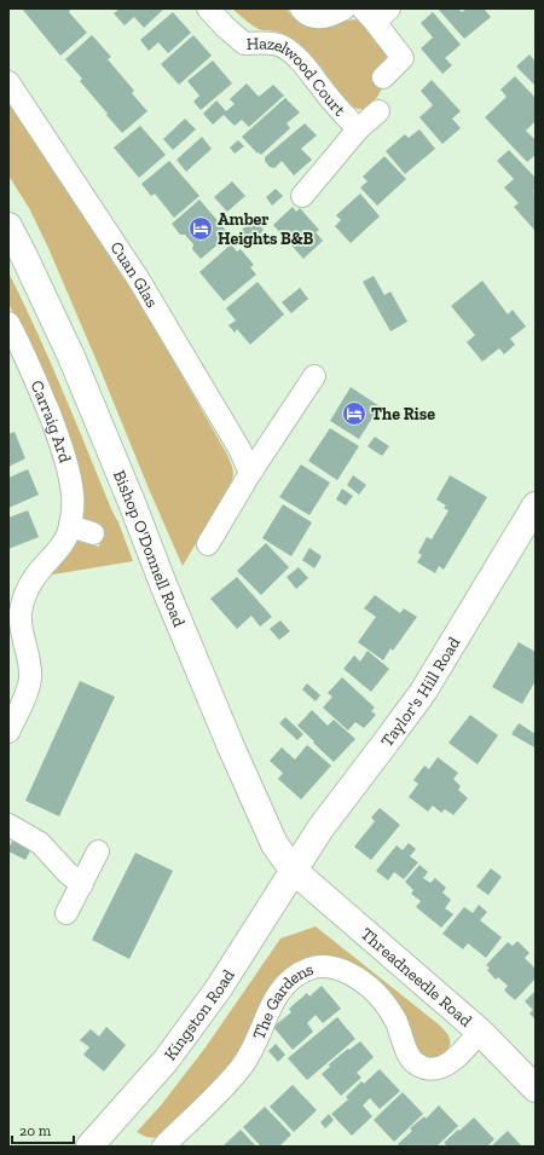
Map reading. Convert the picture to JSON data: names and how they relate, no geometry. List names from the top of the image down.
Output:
{
  "streets": {
    "main road": [
      "Bishop O'Donnell Road",
      "Taylor's Hill Road",
      "Threadneedle Road",
      "Kingston Road"
    ],
    "street": [
      "Hazelwood Court",
      "Cuan Glas",
      "Carraig Ard",
      "The Gardens"
    ]
  },
  "crossings": [
    ["Bishop O'Donnell Road", "Taylor's Hill Road"],
    ["Bishop O'Donnell Road", "Threadneedle Road"],
    ["Bishop O'Donnell Road", "Kingston Road"],
    ["Taylor's Hill Road", "Threadneedle Road"],
    ["Taylor's Hill Road", "Kingston Road"],
    ["Threadneedle Road", "The Gardens"],
    ["Threadneedle Road", "Kingston Road"]
  ],
  "places": {
    "hotel": ["Amber Heights B&B", "The Rise"]
  },
  "scale_bar": "20 m"
}
